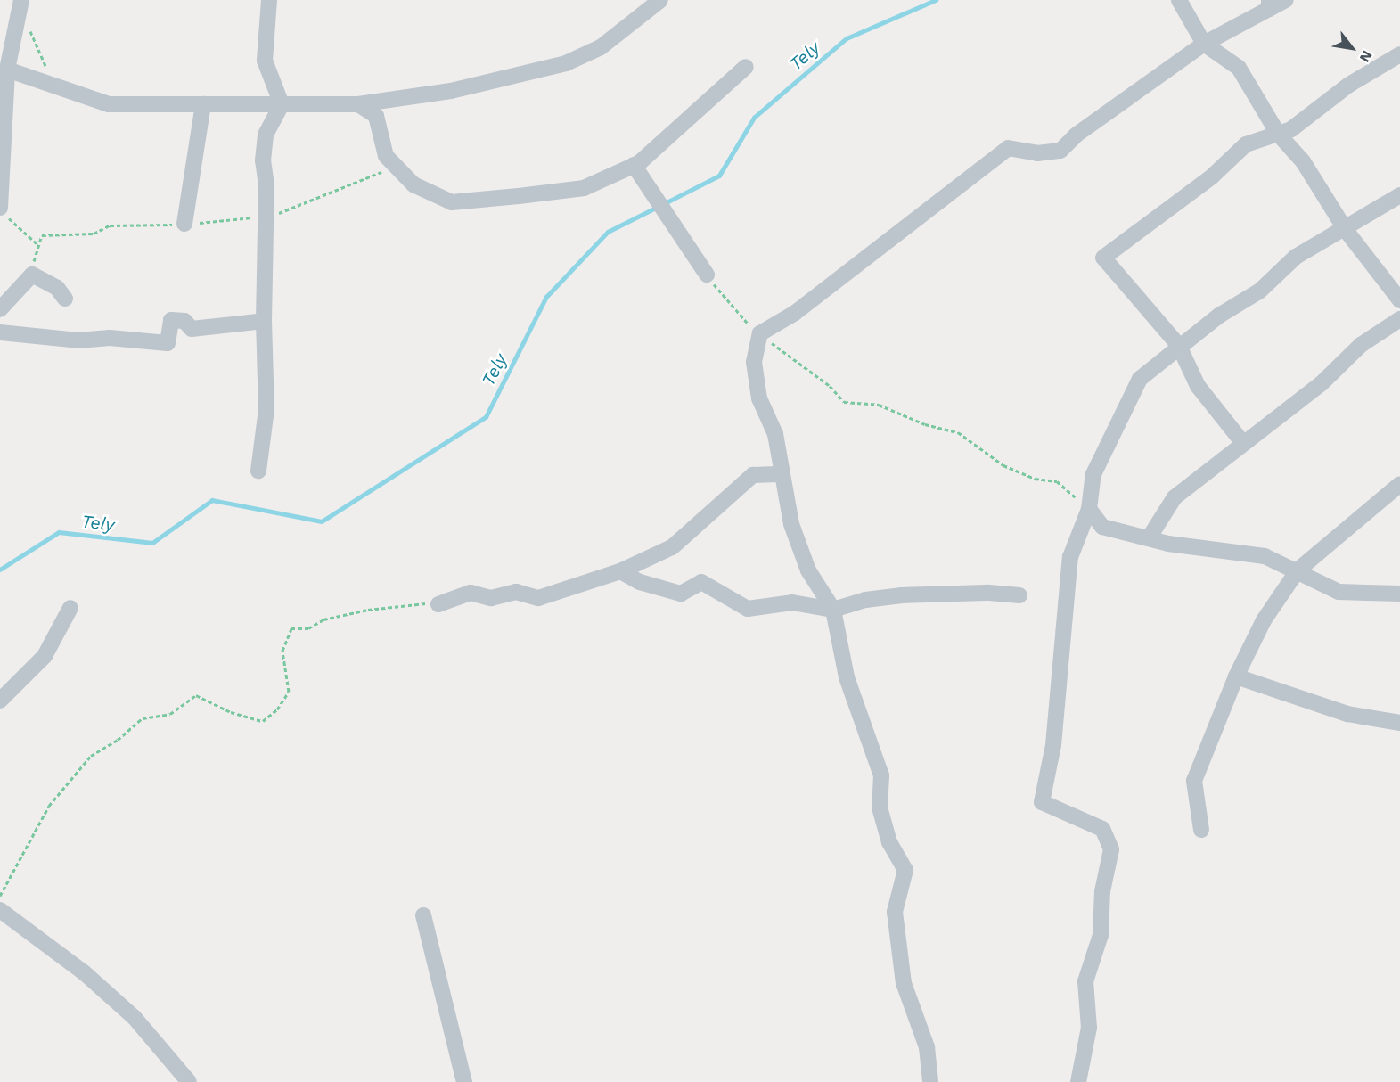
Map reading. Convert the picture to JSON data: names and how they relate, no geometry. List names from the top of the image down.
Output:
{
  "water": ["Tely"],
  "north": "bottom right"
}
